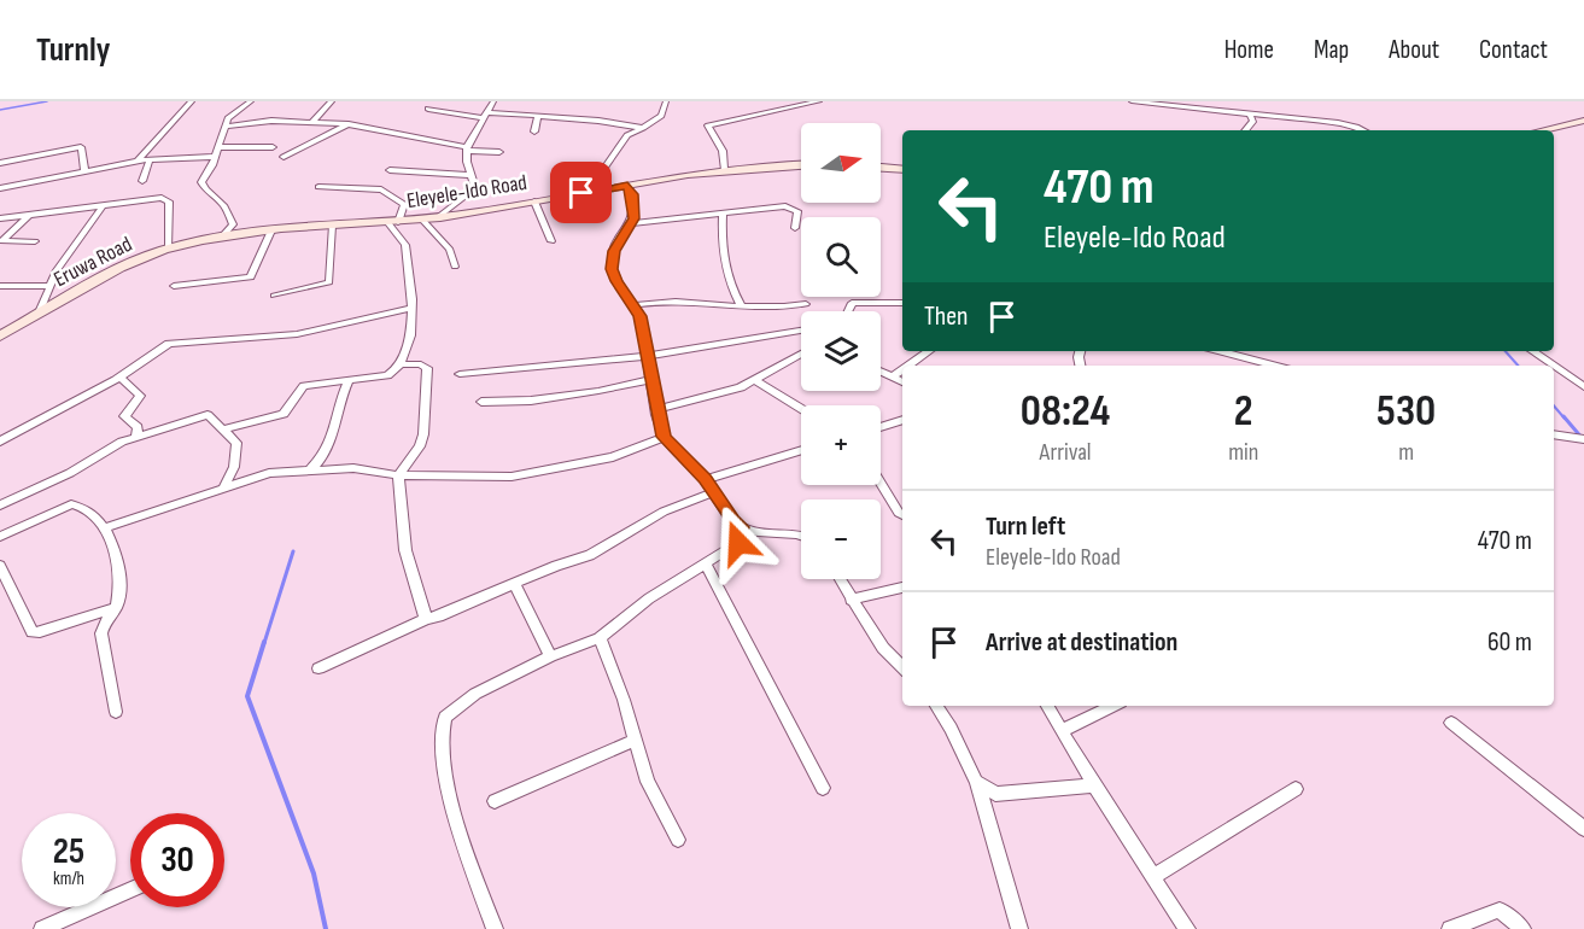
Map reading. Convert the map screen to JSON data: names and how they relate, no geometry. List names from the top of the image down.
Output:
{
  "streets": {
    "main road": ["Eleyele-Ido Road", "Eruwa Road"]
  },
  "crossings": [
    ["Eleyele-Ido Road", "Eruwa Road"]
  ],
  "north": "right",
  "page": {
    "header": "Turnly",
    "nav": [
      "Home",
      "Map",
      "About",
      "Contact"
    ],
    "map_buttons": ["+", "−"],
    "turn": ["470 m", "Eleyele-Ido Road"],
    "then": "Then",
    "eta": [
      "08:24",
      "Arrival",
      "2",
      "min",
      "530",
      "m"
    ],
    "list": [
      {
        "name": "Turn left",
        "note": "Eleyele-Ido Road",
        "value": "470 m"
      },
      {
        "name": "Arrive at destination",
        "value": "60 m"
      }
    ],
    "speed": "25 km/h",
    "limit": "30"
  }
}
